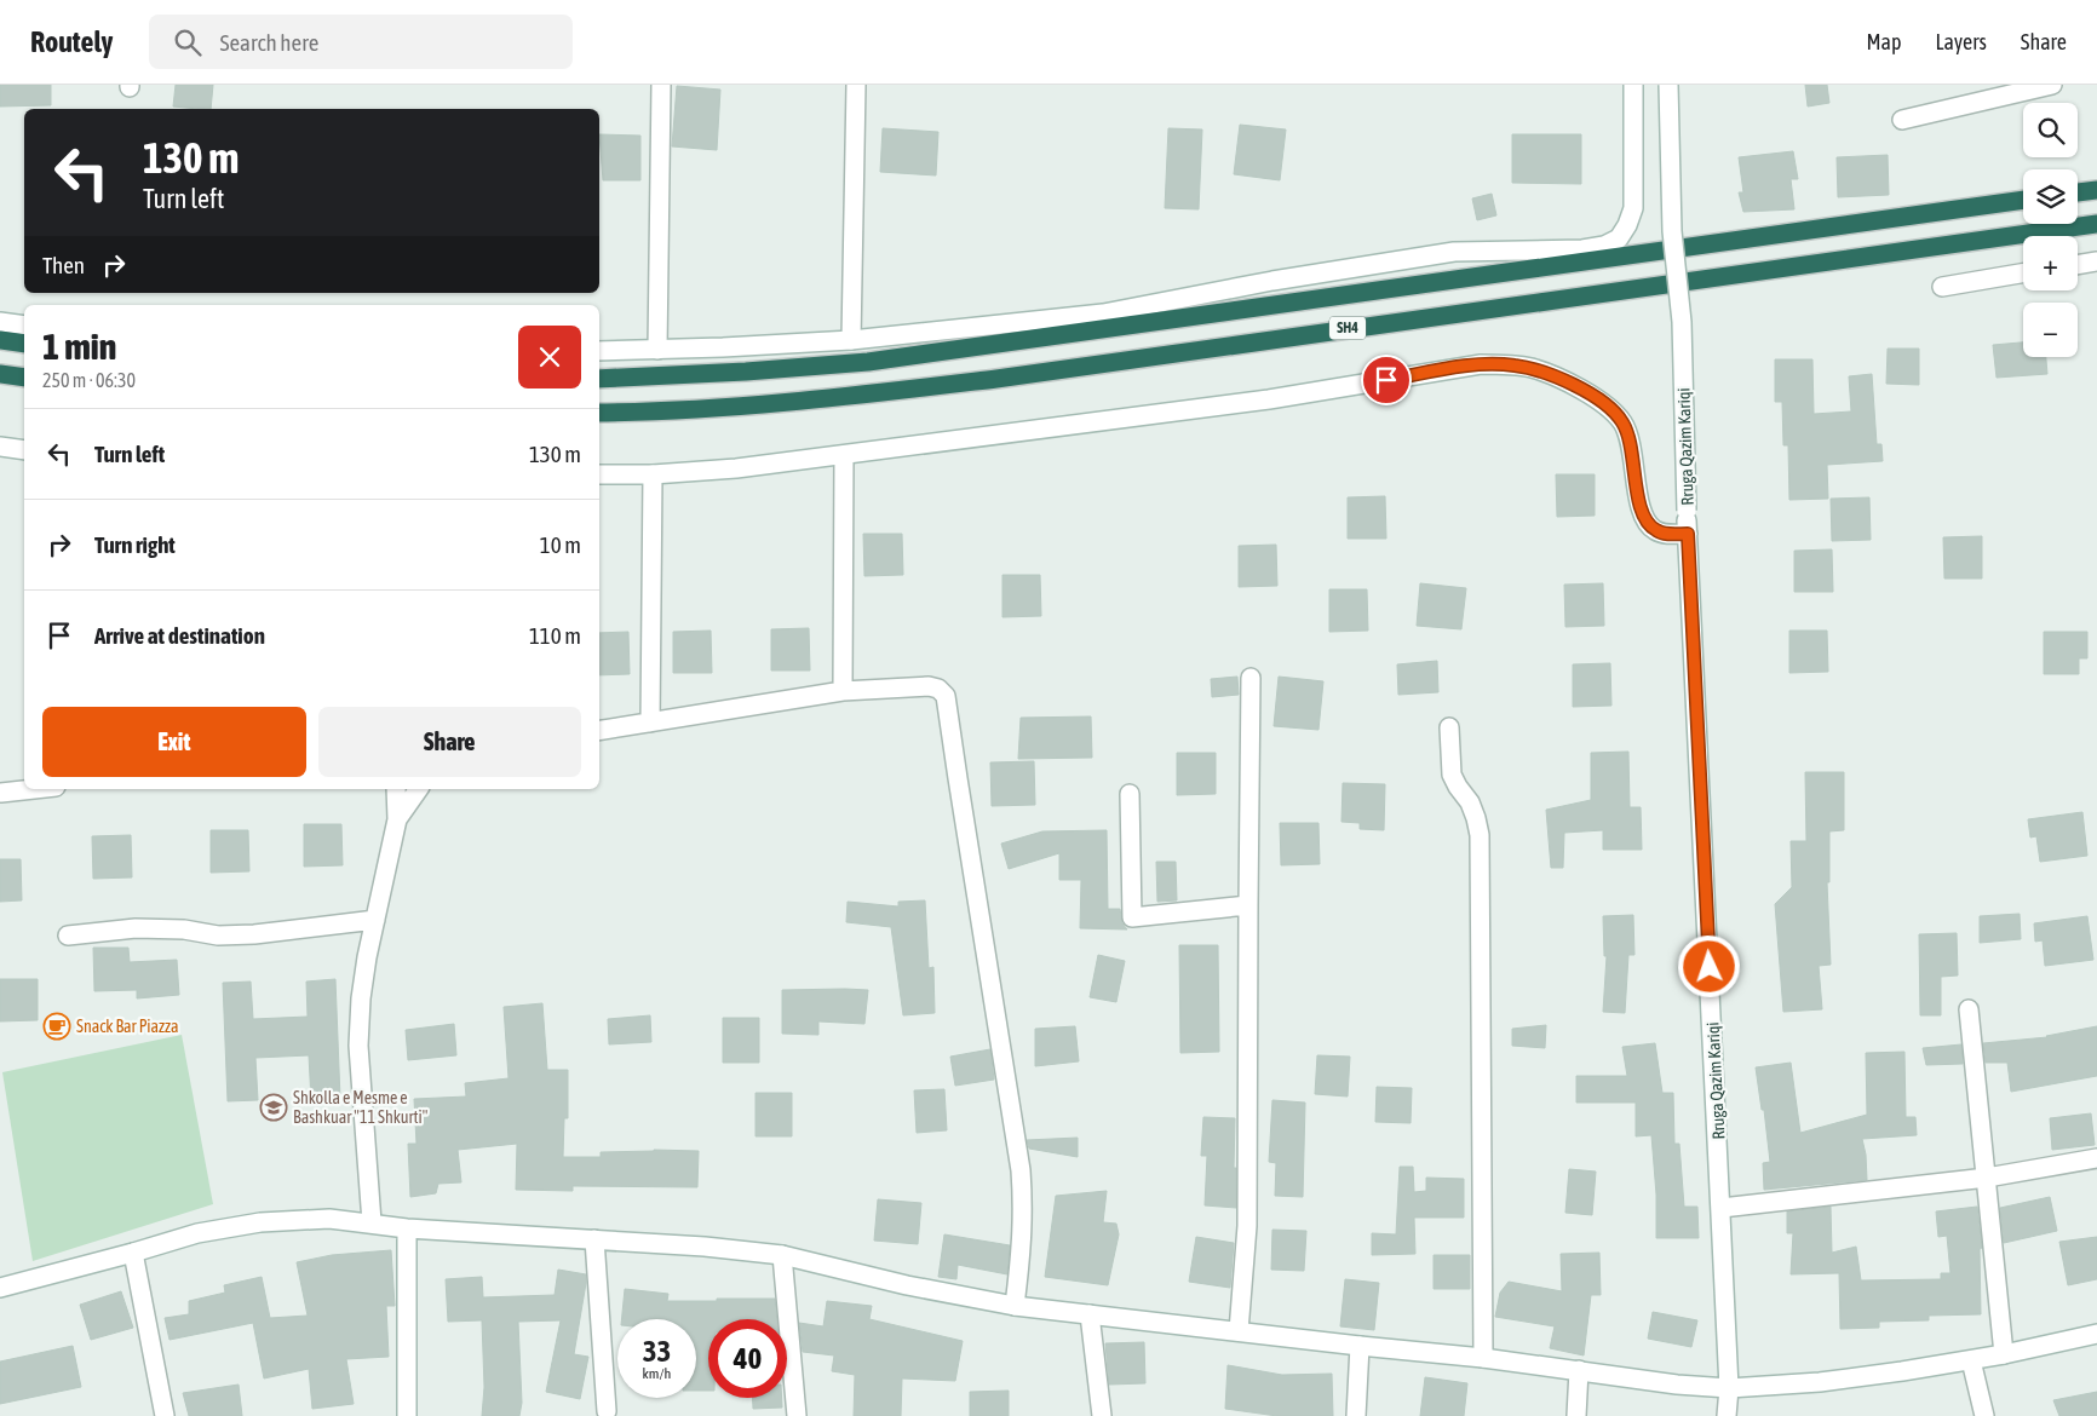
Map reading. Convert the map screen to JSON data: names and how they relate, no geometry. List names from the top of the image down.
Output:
{
  "streets": {
    "highway": ["SH4"],
    "street": ["Rruga Qazim Kariqi"]
  },
  "places": {
    "cafe": ["Snack Bar Piazza"],
    "school or university": ["Shkolla e Mesme e Bashkuar \"11 Shkurti\""]
  },
  "page": {
    "header": "Routely",
    "search": "Search here",
    "nav": ["Map", "Layers", "Share"],
    "map_buttons": ["+", "−"],
    "turn": ["130 m", "Turn left"],
    "then": "Then",
    "heading": ["1 min", "250 m · 06:30"],
    "list": [
      {
        "name": "Turn left",
        "value": "130 m"
      },
      {
        "name": "Turn right",
        "value": "10 m"
      },
      {
        "name": "Arrive at destination",
        "value": "110 m"
      }
    ],
    "buttons": ["Exit", "Share"],
    "speed": "33 km/h",
    "limit": "40"
  }
}
